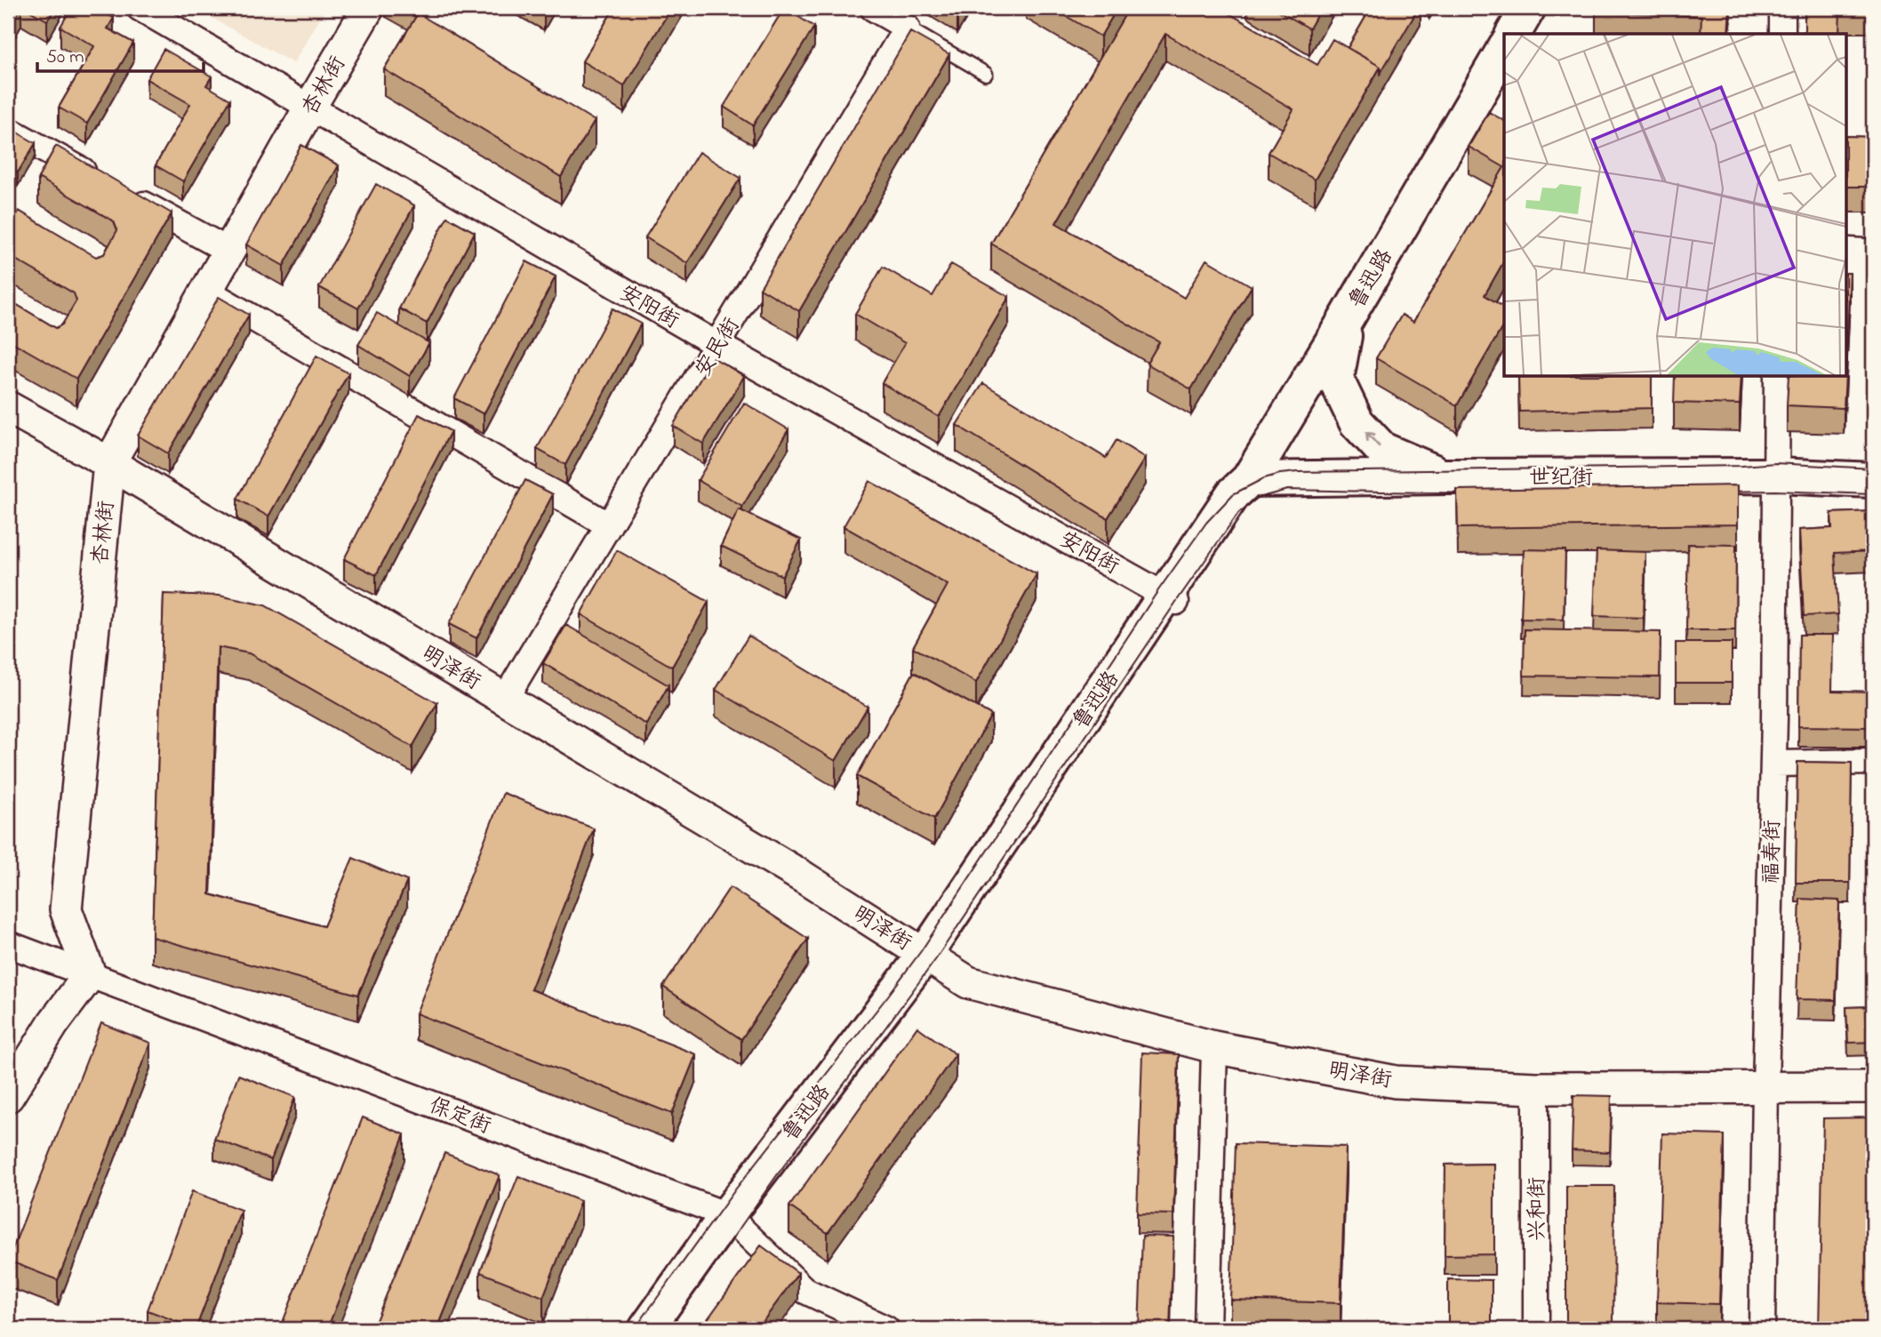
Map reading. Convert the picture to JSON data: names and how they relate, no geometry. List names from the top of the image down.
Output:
{
  "streets": {
    "main road": ["鲁迅路", "世纪街"],
    "street": [
      "杏林街",
      "安阳街",
      "安民街",
      "明泽街",
      "福寿街",
      "保定街",
      "兴和街"
    ]
  },
  "crossings": [
    ["杏林街", "安阳街"],
    ["杏林街", "明泽街"],
    ["杏林街", "保定街"],
    ["鲁迅路", "安阳街"],
    ["鲁迅路", "世纪街"],
    ["鲁迅路", "明泽街"],
    ["鲁迅路", "保定街"],
    ["安阳街", "安民街"],
    ["安民街", "明泽街"],
    ["世纪街", "福寿街"],
    ["明泽街", "福寿街"],
    ["明泽街", "兴和街"]
  ],
  "scale_bar": "50 m"
}
